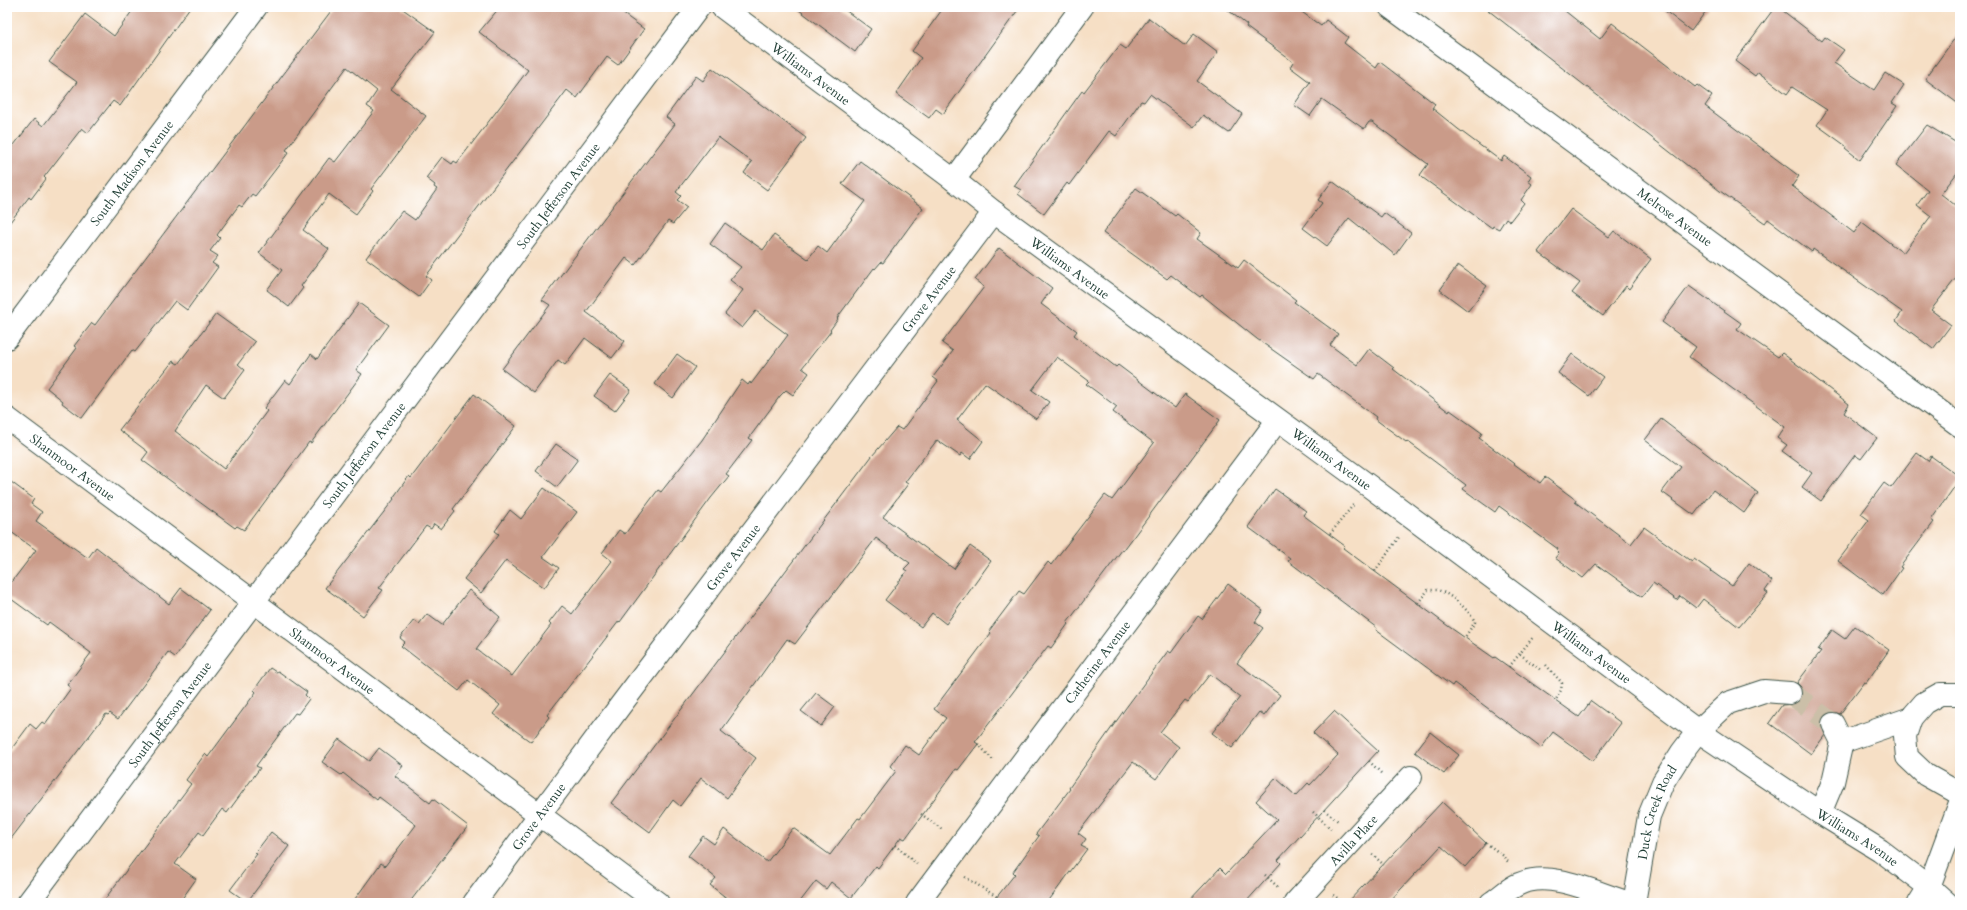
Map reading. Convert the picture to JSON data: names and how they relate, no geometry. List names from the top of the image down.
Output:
{
  "streets": {
    "street": [
      "Williams Avenue",
      "South Madison Avenue",
      "South Jefferson Avenue",
      "Melrose Avenue",
      "Grove Avenue",
      "Shanmoor Avenue",
      "Catherine Avenue",
      "Duck Creek Road",
      "Avilla Place"
    ]
  },
  "crossings": [
    ["Williams Avenue", "Grove Avenue"],
    ["Williams Avenue", "Catherine Avenue"],
    ["Williams Avenue", "Duck Creek Road"],
    ["South Jefferson Avenue", "Shanmoor Avenue"],
    ["Grove Avenue", "Shanmoor Avenue"]
  ]
}
